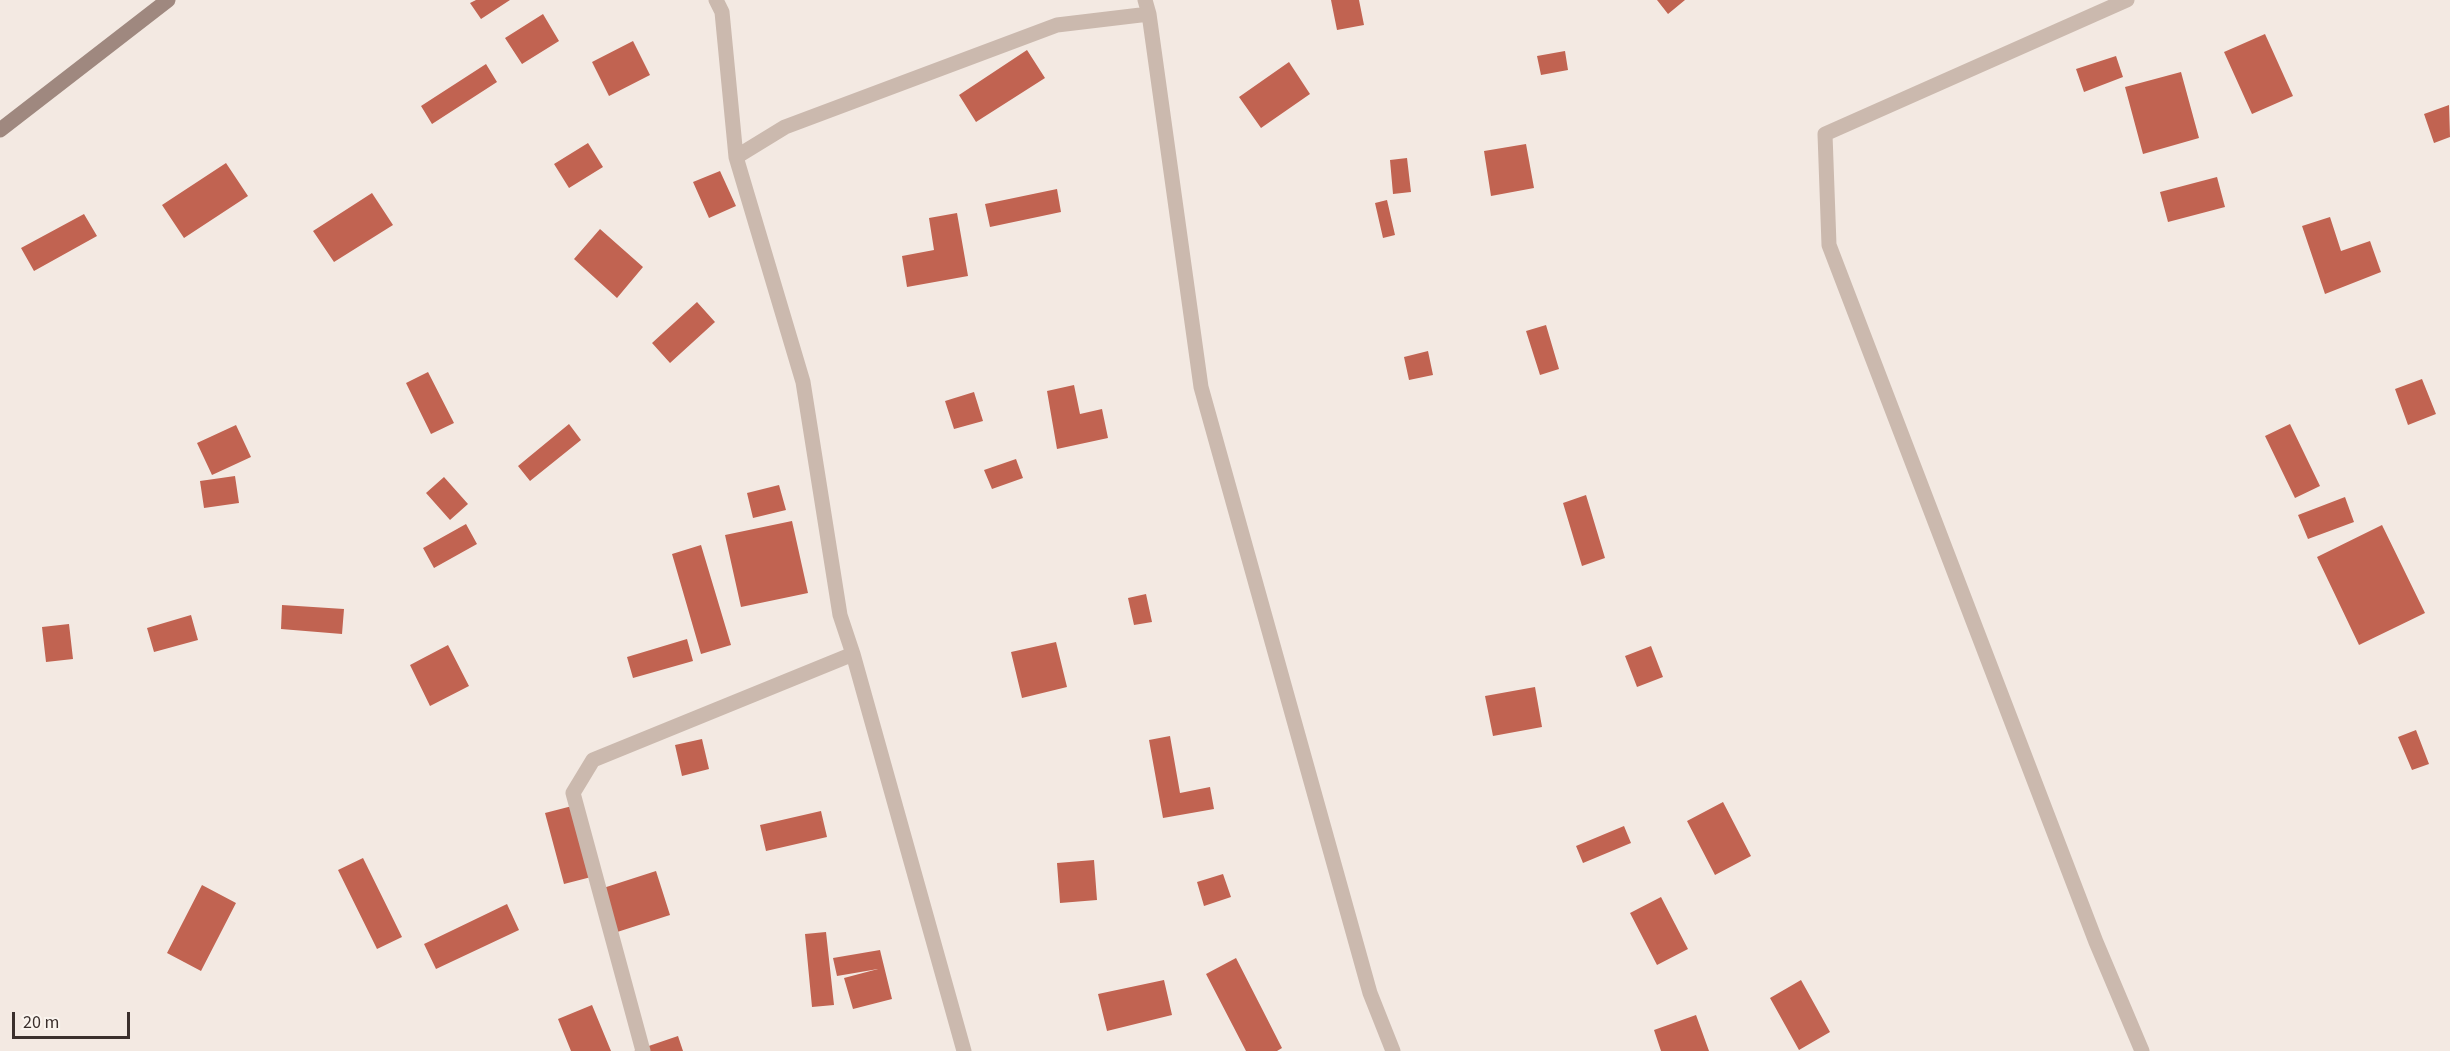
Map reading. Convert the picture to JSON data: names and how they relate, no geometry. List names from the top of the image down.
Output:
{
  "scale_bar": "20 m"
}
